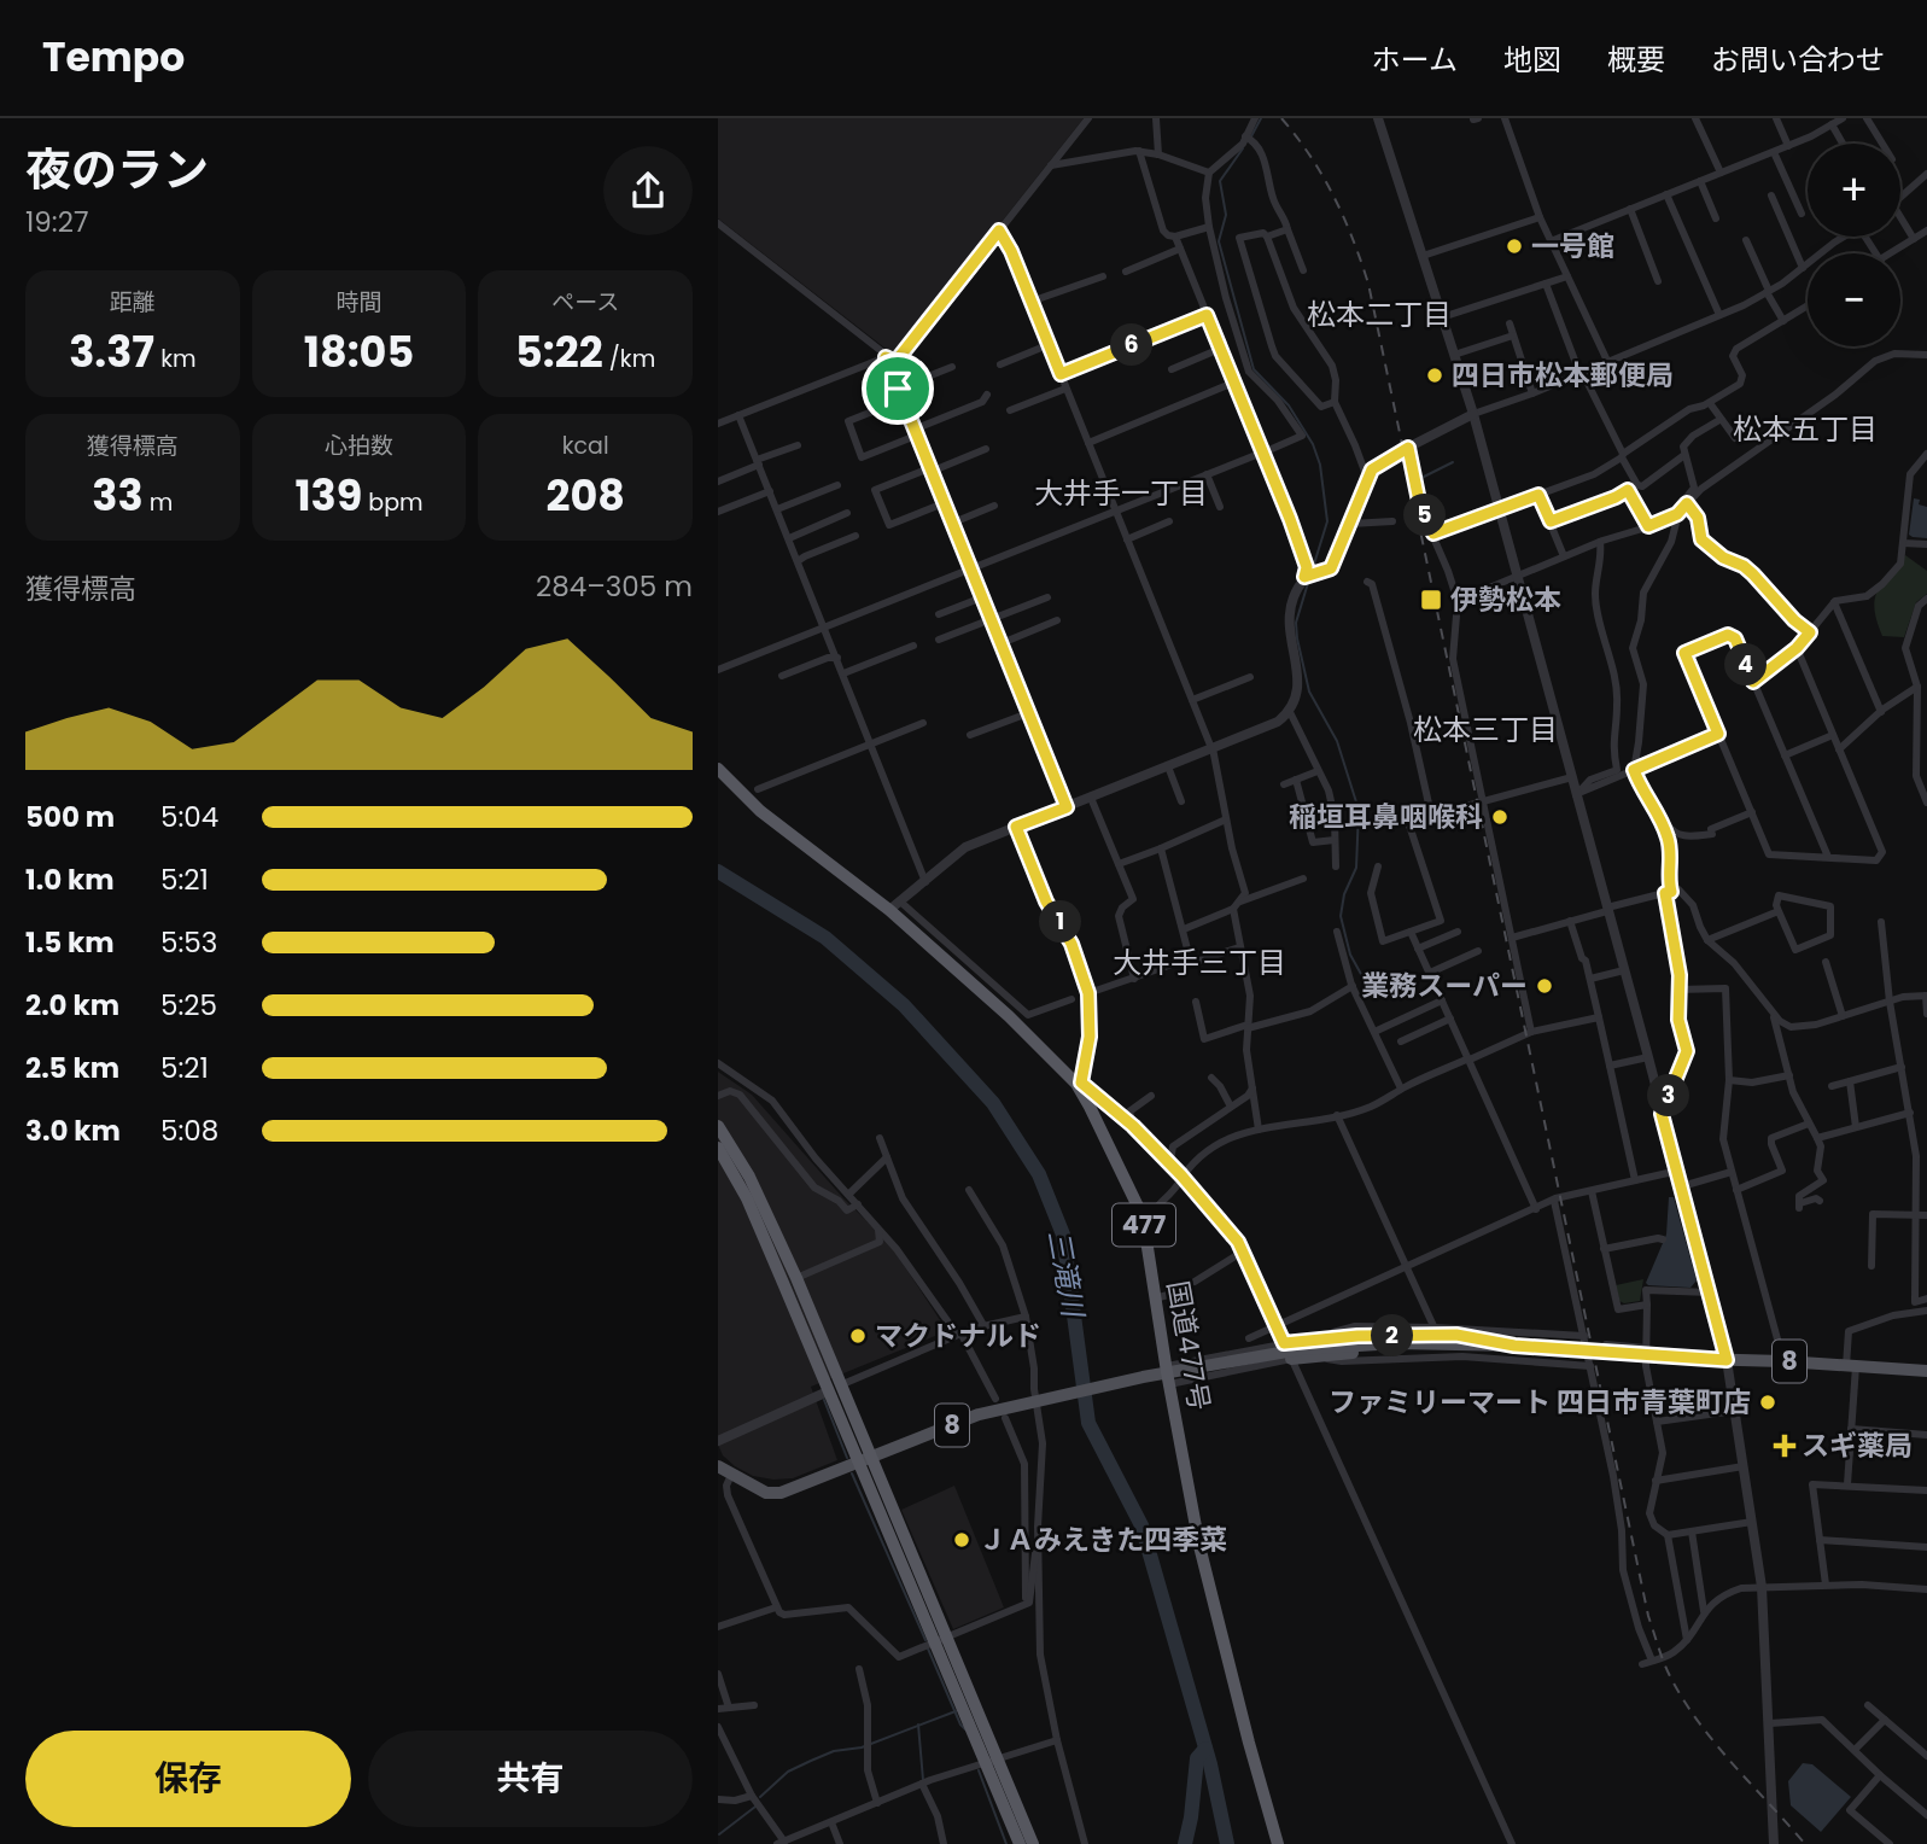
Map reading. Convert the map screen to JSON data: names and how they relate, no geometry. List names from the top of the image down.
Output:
{
  "streets": {
    "highway": ["477", "国道477号"],
    "main road": ["8"]
  },
  "crossings": [
    ["国道477号", "8"]
  ],
  "districts": [
    "松本二丁目",
    "松本五丁目",
    "大井手一丁目",
    "松本三丁目",
    "大井手三丁目"
  ],
  "water": ["三滝川"],
  "places": {
    "other": [
      "一号館",
      "四日市松本郵便局",
      "稲垣耳鼻咽喉科",
      "業務スーパー",
      "マクドナルド",
      "ファミリーマート 四日市青葉町店",
      "ＪＡみえきた四季菜"
    ],
    "transit": ["伊勢松本"],
    "health": ["スギ薬局"]
  },
  "page": {
    "header": "Tempo",
    "nav": [
      "ホーム",
      "地図",
      "概要",
      "お問い合わせ"
    ],
    "heading": ["夜のラン", "19:27"],
    "map_buttons": ["+", "−"],
    "stats": [
      ["距離", "3.37 km"],
      ["時間", "18:05"],
      ["ペース", "5:22 /km"],
      ["獲得標高", "33 m"],
      ["心拍数", "139 bpm"],
      ["kcal", "208"]
    ],
    "pins": [
      "6",
      "5",
      "4",
      "1",
      "3",
      "2"
    ],
    "chart": ["獲得標高", "284–305 m"],
    "list": [
      {
        "name": "500 m",
        "note": "5:04"
      },
      {
        "name": "1.0 km",
        "note": "5:21"
      },
      {
        "name": "1.5 km",
        "note": "5:53"
      },
      {
        "name": "2.0 km",
        "note": "5:25"
      },
      {
        "name": "2.5 km",
        "note": "5:21"
      },
      {
        "name": "3.0 km",
        "note": "5:08"
      }
    ],
    "buttons": ["保存", "共有"]
  }
}
